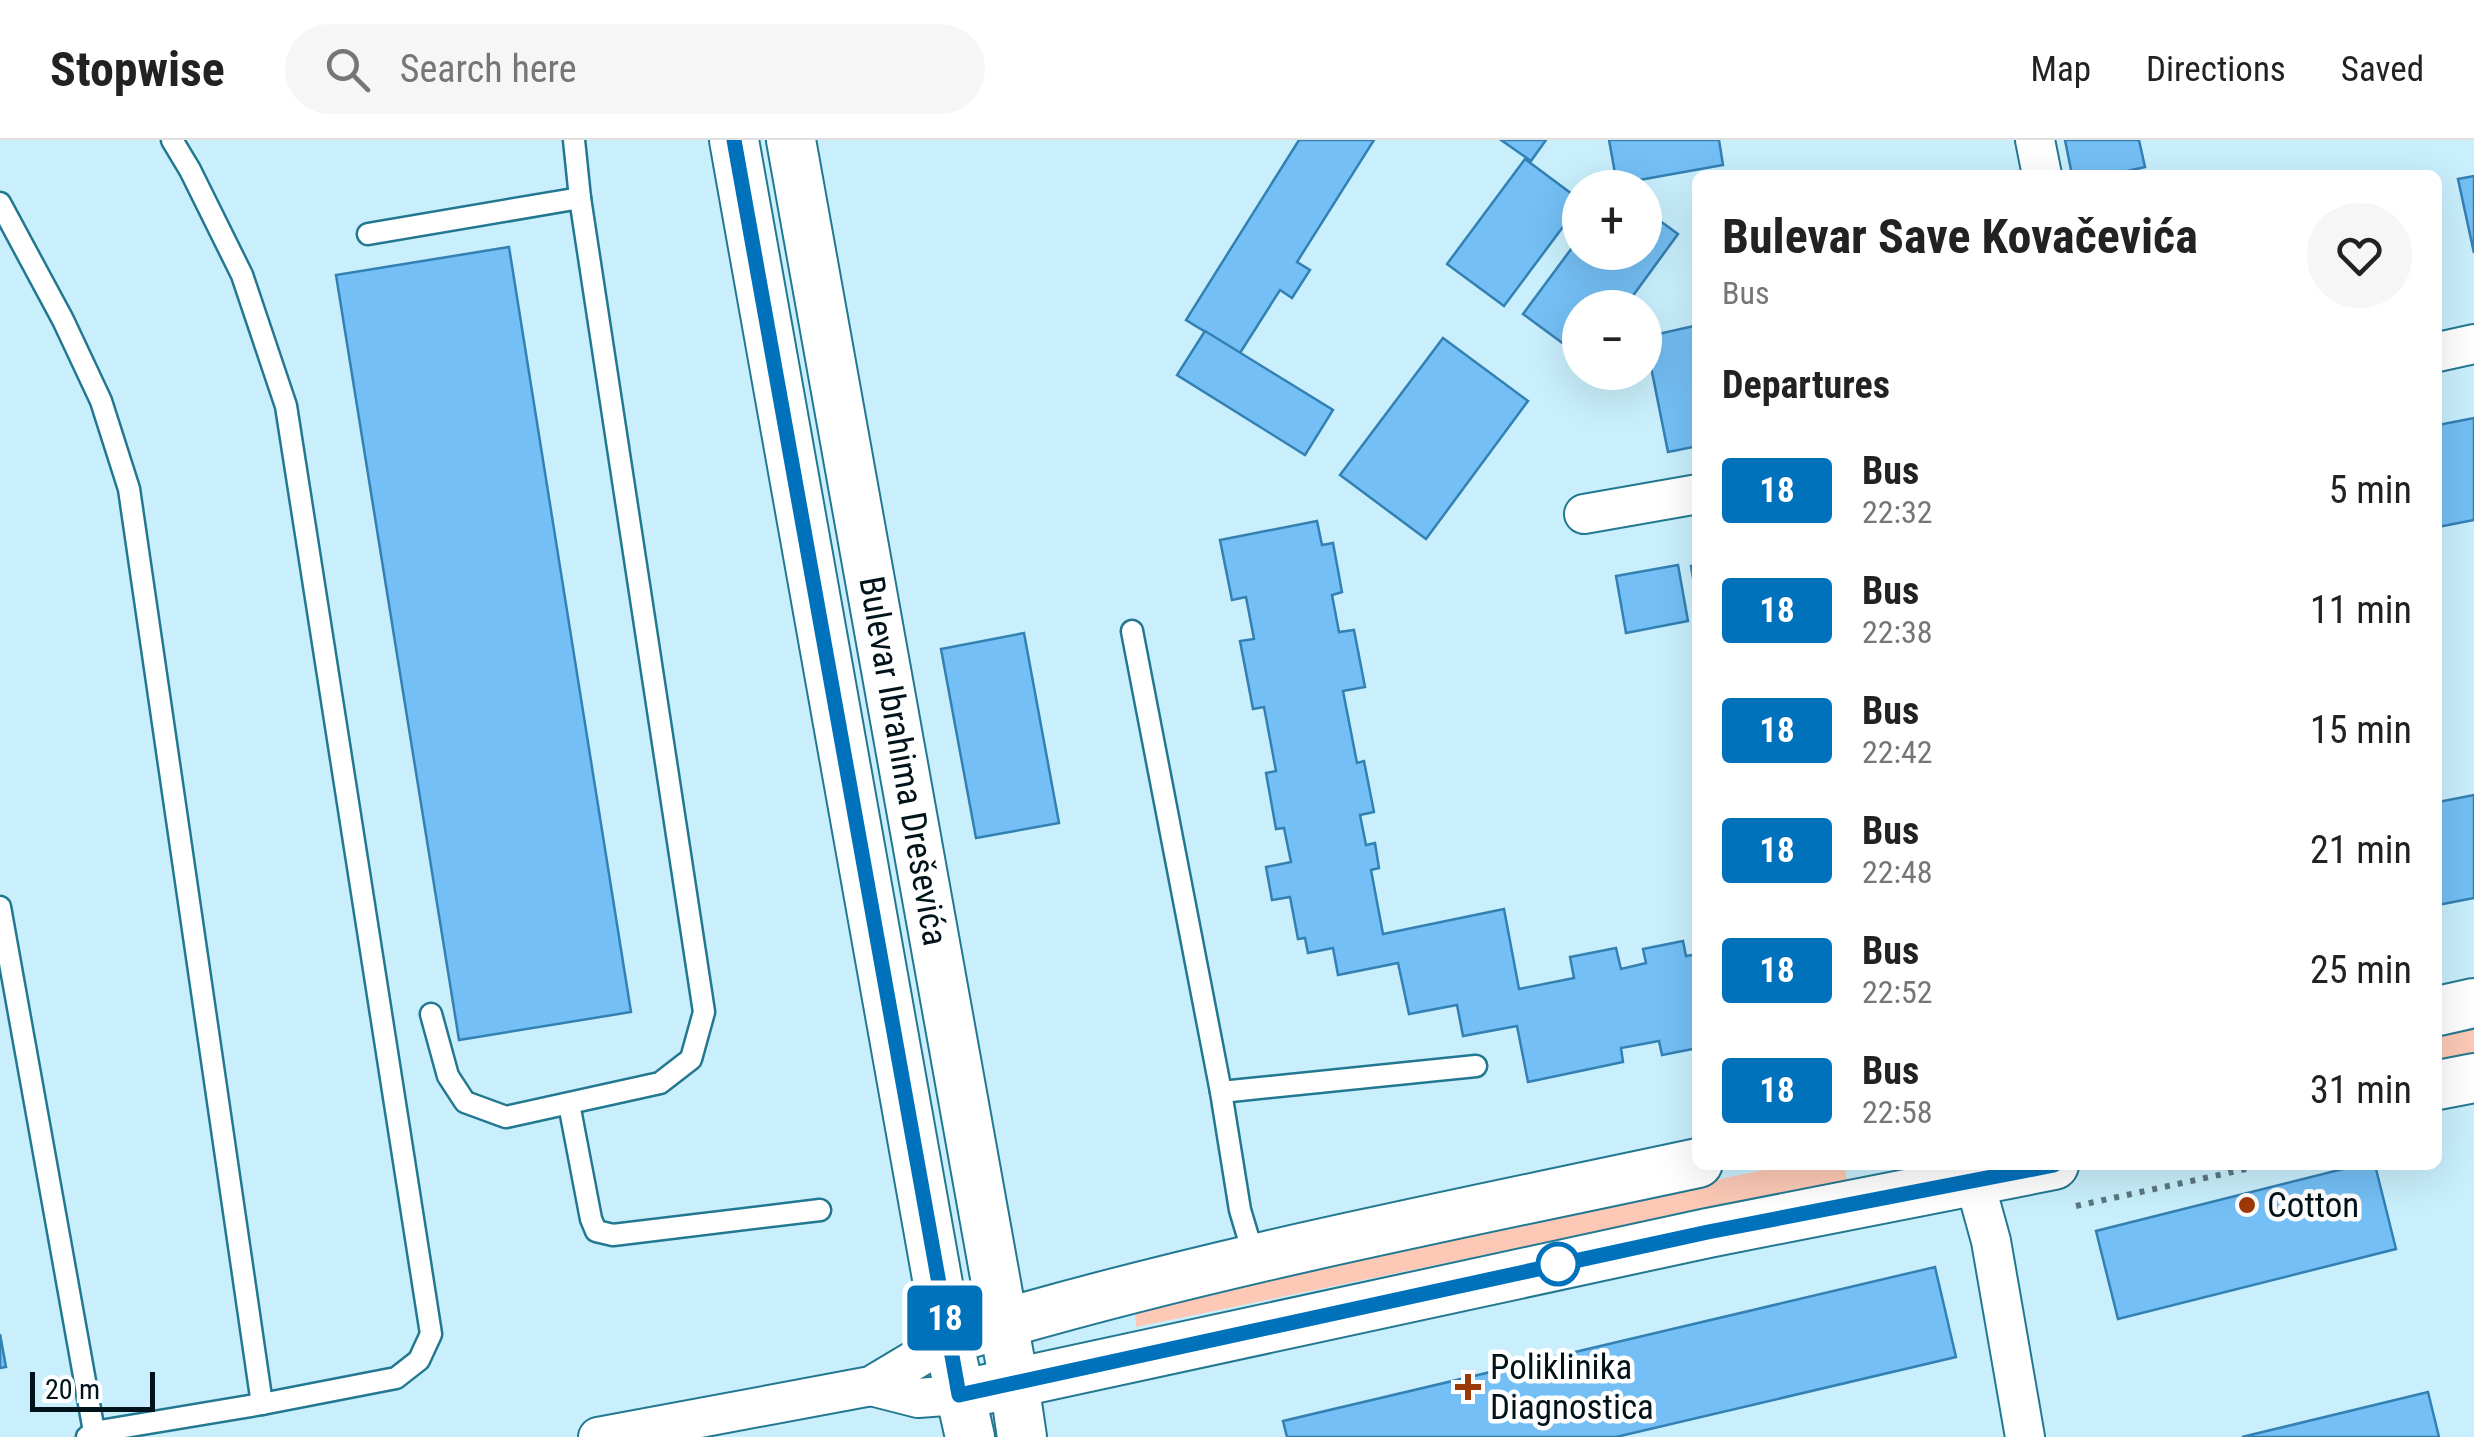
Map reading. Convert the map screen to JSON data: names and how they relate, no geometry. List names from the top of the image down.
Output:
{
  "streets": {
    "street": ["Bulevar Ibrahima Dreševića"]
  },
  "places": {
    "other": ["Cotton"],
    "health": ["Poliklinika Diagnostica"]
  },
  "lines": ["bus line 18"],
  "scale_bar": "20 m",
  "page": {
    "header": "Stopwise",
    "search": "Search here",
    "nav": ["Map", "Directions", "Saved"],
    "on_map": "18",
    "map_buttons": ["+", "−"],
    "heading": [
      ["Bulevar Save Kovačevića", "Bus"],
      "Departures"
    ],
    "list": [
      {
        "mark": "18",
        "name": "Bus",
        "note": "22:32",
        "value": "5 min"
      },
      {
        "mark": "18",
        "name": "Bus",
        "note": "22:38",
        "value": "11 min"
      },
      {
        "mark": "18",
        "name": "Bus",
        "note": "22:42",
        "value": "15 min"
      },
      {
        "mark": "18",
        "name": "Bus",
        "note": "22:48",
        "value": "21 min"
      },
      {
        "mark": "18",
        "name": "Bus",
        "note": "22:52",
        "value": "25 min"
      },
      {
        "mark": "18",
        "name": "Bus",
        "note": "22:58",
        "value": "31 min"
      }
    ],
    "scale": "20 m"
  }
}
